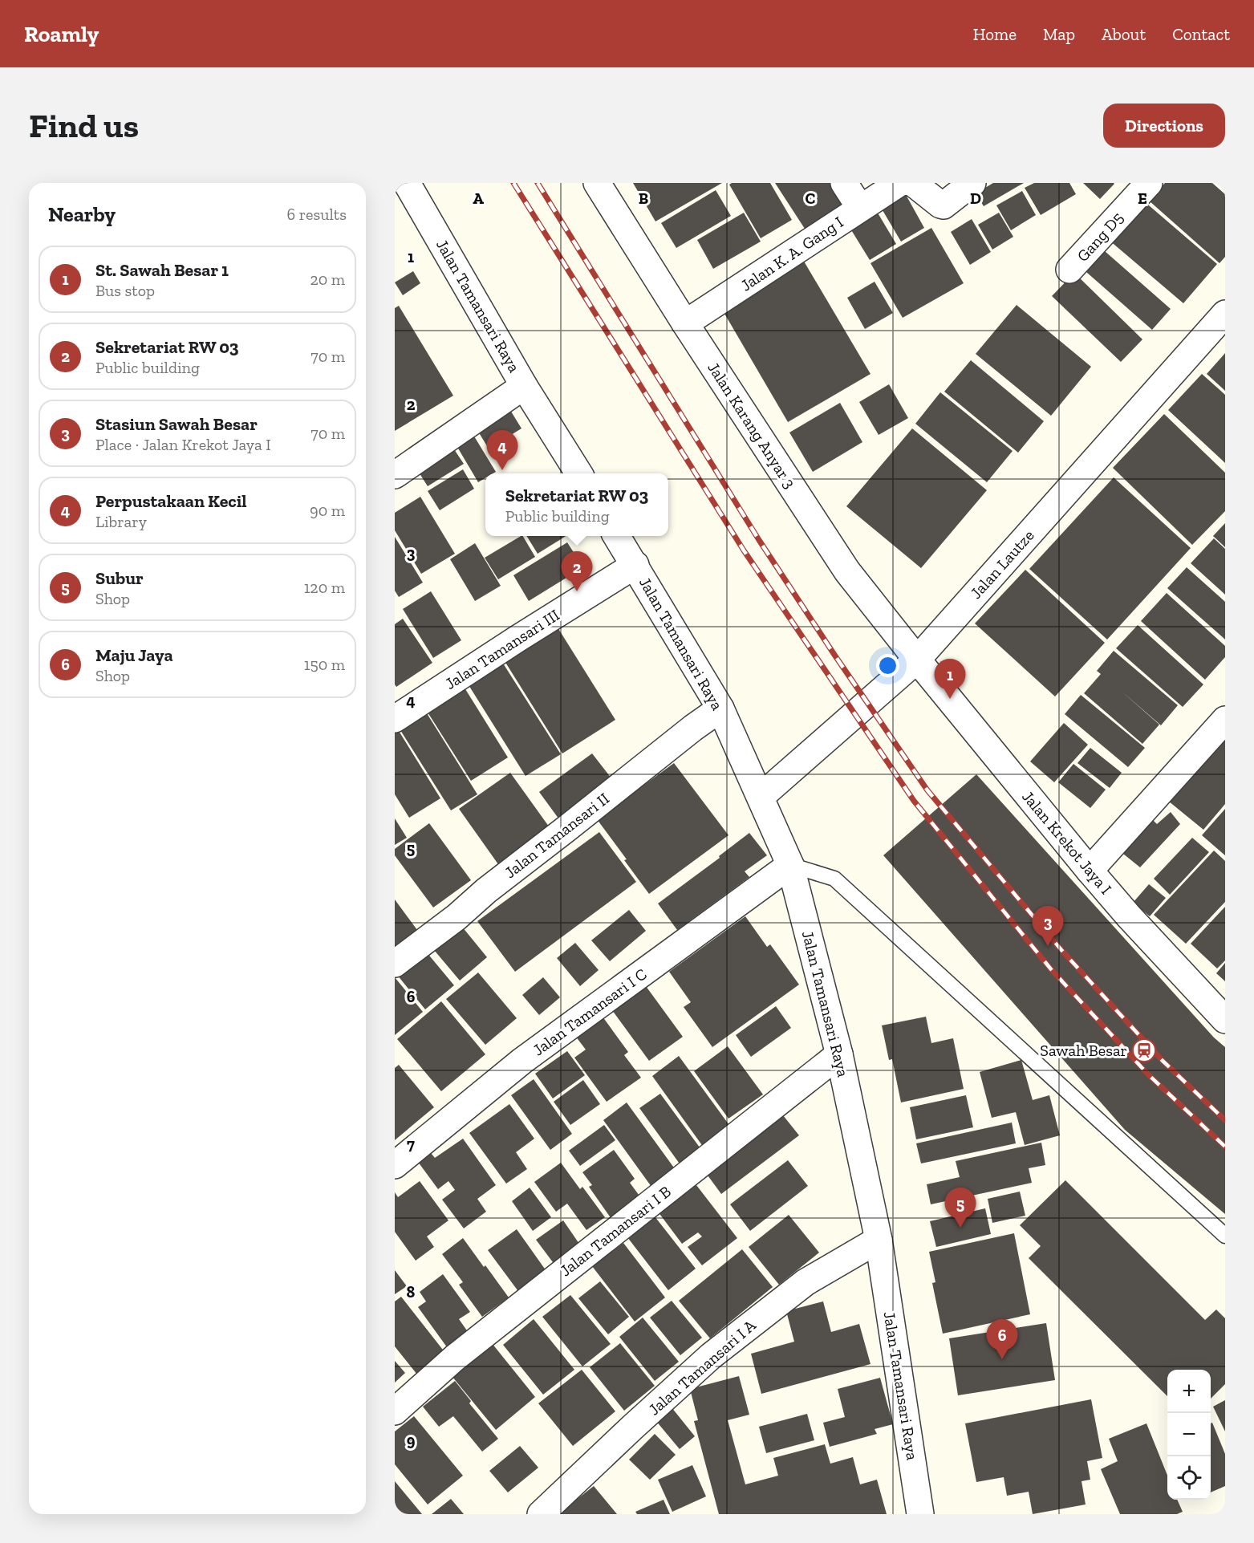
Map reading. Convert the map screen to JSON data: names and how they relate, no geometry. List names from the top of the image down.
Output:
{
  "streets": {
    "street": [
      "Gang D5",
      "Jalan K. A. Gang I",
      "Jalan Tamansari Raya",
      "Jalan Karang Anyar 3",
      "Jalan Lautze",
      "Jalan Tamansari III",
      "Jalan Tamansari II",
      "Jalan Krekot Jaya I",
      "Jalan Tamansari I C",
      "Jalan Tamansari I B",
      "Jalan Tamansari I A"
    ]
  },
  "crossings": [
    ["Jalan K. A. Gang I", "Jalan Karang Anyar 3"],
    ["Jalan Tamansari Raya", "Jalan Lautze"],
    ["Jalan Tamansari Raya", "Jalan Tamansari III"],
    ["Jalan Tamansari Raya", "Jalan Tamansari II"],
    ["Jalan Tamansari Raya", "Jalan Tamansari I C"],
    ["Jalan Tamansari Raya", "Jalan Tamansari I B"],
    ["Jalan Tamansari Raya", "Jalan Tamansari I A"],
    ["Jalan Karang Anyar 3", "Jalan Lautze"],
    ["Jalan Karang Anyar 3", "Jalan Krekot Jaya I"],
    ["Jalan Lautze", "Jalan Krekot Jaya I"]
  ],
  "places": {
    "station": ["Sawah Besar"]
  },
  "page": {
    "header": "Roamly",
    "nav": [
      "Home",
      "Map",
      "About",
      "Contact"
    ],
    "buttons": "Directions",
    "title": "Find us",
    "heading": ["Nearby", "6 results"],
    "list": [
      {
        "mark": "1",
        "name": "St. Sawah Besar 1",
        "note": "Bus stop",
        "value": "20 m"
      },
      {
        "mark": "2",
        "name": "Sekretariat RW 03",
        "note": "Public building",
        "value": "70 m"
      },
      {
        "mark": "3",
        "name": "Stasiun Sawah Besar",
        "note": "Place · Jalan Krekot Jaya I",
        "value": "70 m"
      },
      {
        "mark": "4",
        "name": "Perpustakaan Kecil",
        "note": "Library",
        "value": "90 m"
      },
      {
        "mark": "5",
        "name": "Subur",
        "note": "Shop",
        "value": "120 m"
      },
      {
        "mark": "6",
        "name": "Maju Jaya",
        "note": "Shop",
        "value": "150 m"
      }
    ],
    "pins": [
      "4",
      "2",
      "1",
      "3",
      "5",
      "6"
    ],
    "popup": ["Sekretariat RW 03", "Public building"],
    "map_buttons": ["+", "−"]
  },
  "grid": {
    "columns": [
      "A",
      "B",
      "C",
      "D",
      "E"
    ],
    "rows": [
      "1",
      "2",
      "3",
      "4",
      "5",
      "6",
      "7",
      "8",
      "9"
    ]
  }
}
